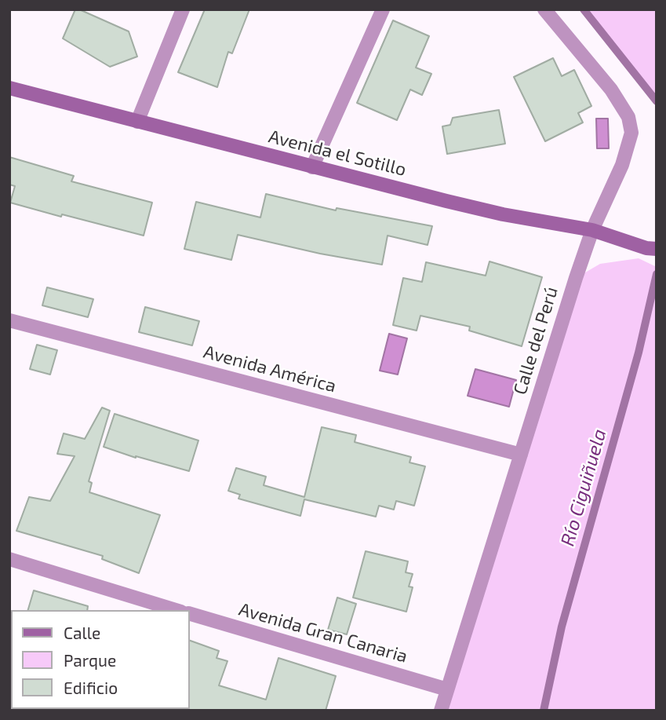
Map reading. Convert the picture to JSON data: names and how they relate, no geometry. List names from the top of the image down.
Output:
{
  "streets": {
    "street": [
      "Avenida el Sotillo",
      "Calle del Perú",
      "Avenida América",
      "Avenida Gran Canaria"
    ]
  },
  "crossings": [
    ["Avenida el Sotillo", "Calle del Perú"],
    ["Calle del Perú", "Avenida América"],
    ["Calle del Perú", "Avenida Gran Canaria"]
  ],
  "water": ["Río Ciguiñuela"],
  "legend": ["Calle", "Parque", "Edificio"]
}
